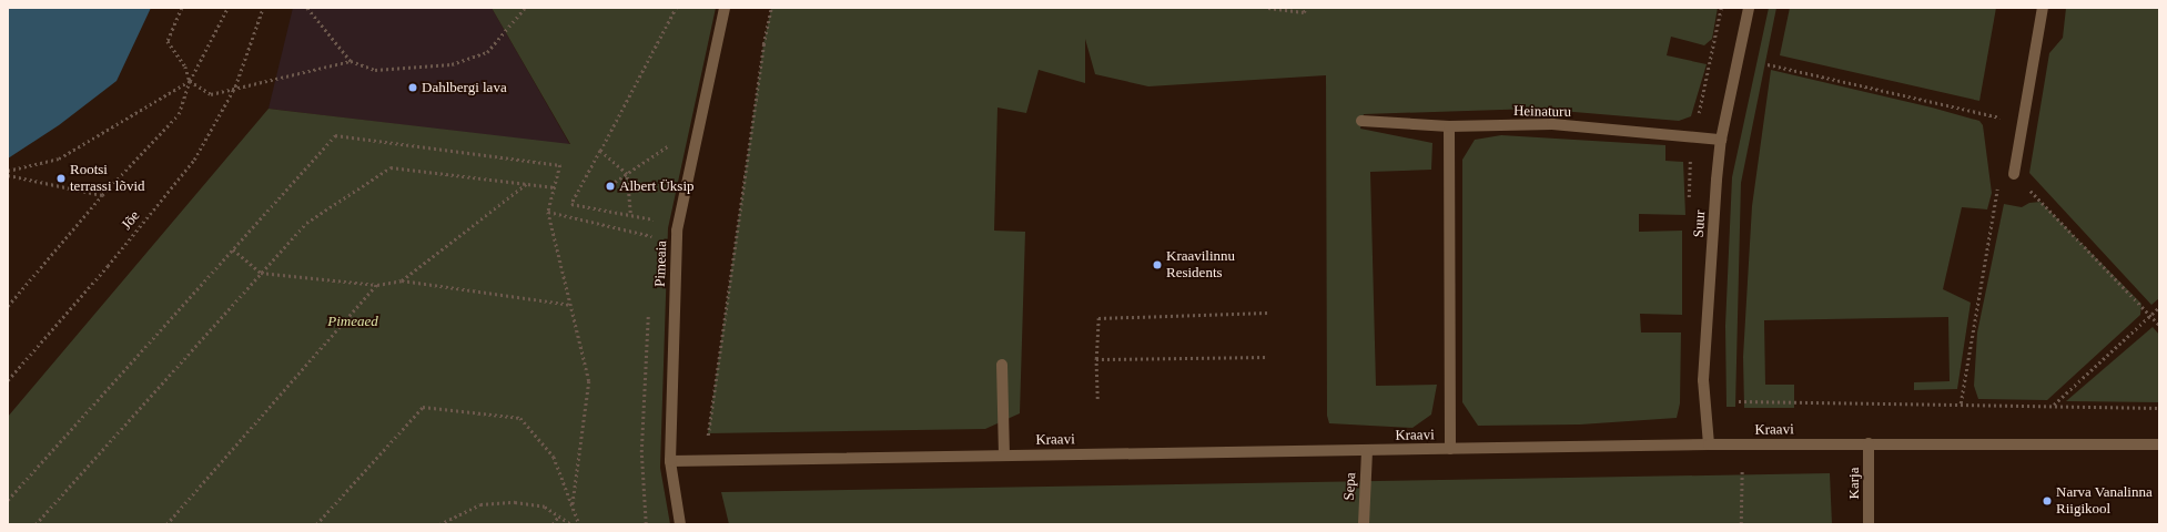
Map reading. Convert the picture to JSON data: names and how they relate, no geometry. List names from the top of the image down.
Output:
{
  "streets": {
    "street": [
      "Heinaturu",
      "Suur",
      "Pimeaia",
      "Kraavi",
      "Karja",
      "Sepa"
    ],
    "path": ["Jõe"]
  },
  "crossings": [
    ["Heinaturu", "Suur"],
    ["Suur", "Kraavi"],
    ["Pimeaia", "Kraavi"],
    ["Kraavi", "Karja"],
    ["Kraavi", "Sepa"]
  ],
  "parks": ["Pimeaed"],
  "places": [
    "Dahlbergi lava",
    "Rootsi terrassi lõvid",
    "Albert Üksip",
    "Kraavilinnu Residents",
    "Narva Vanalinna Riigikool"
  ]
}
